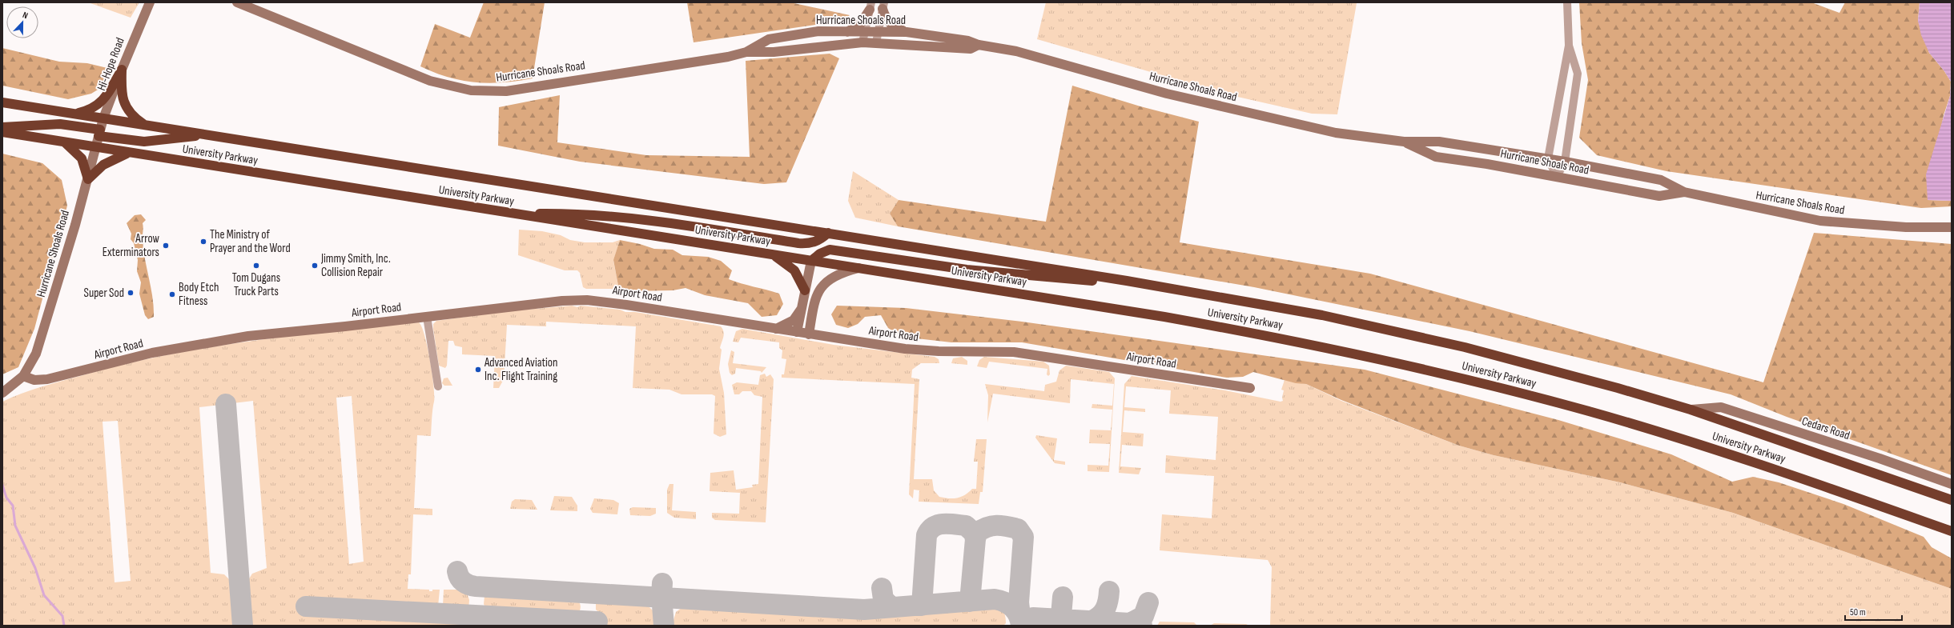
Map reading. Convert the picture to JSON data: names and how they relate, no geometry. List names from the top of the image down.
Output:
{
  "streets": {
    "highway": ["University Parkway"],
    "street": [
      "Hurricane Shoals Road",
      "Hi-Hope Road",
      "Airport Road",
      "Cedars Road"
    ]
  },
  "crossings": [
    ["Hurricane Shoals Road", "Hi-Hope Road"],
    ["Hurricane Shoals Road", "University Parkway"],
    ["Hurricane Shoals Road", "Airport Road"],
    ["Hi-Hope Road", "University Parkway"],
    ["University Parkway", "Cedars Road"]
  ],
  "places": [
    "The Ministry of Prayer and the Word",
    "Arrow Exterminators",
    "Tom Dugans Truck Parts",
    "Jimmy Smith, Inc. Collision Repair",
    "Super Sod",
    "Body Etch Fitness",
    "Advanced Aviation Inc. Flight Training"
  ],
  "scale_bar": "50 m",
  "north": "top"
}
